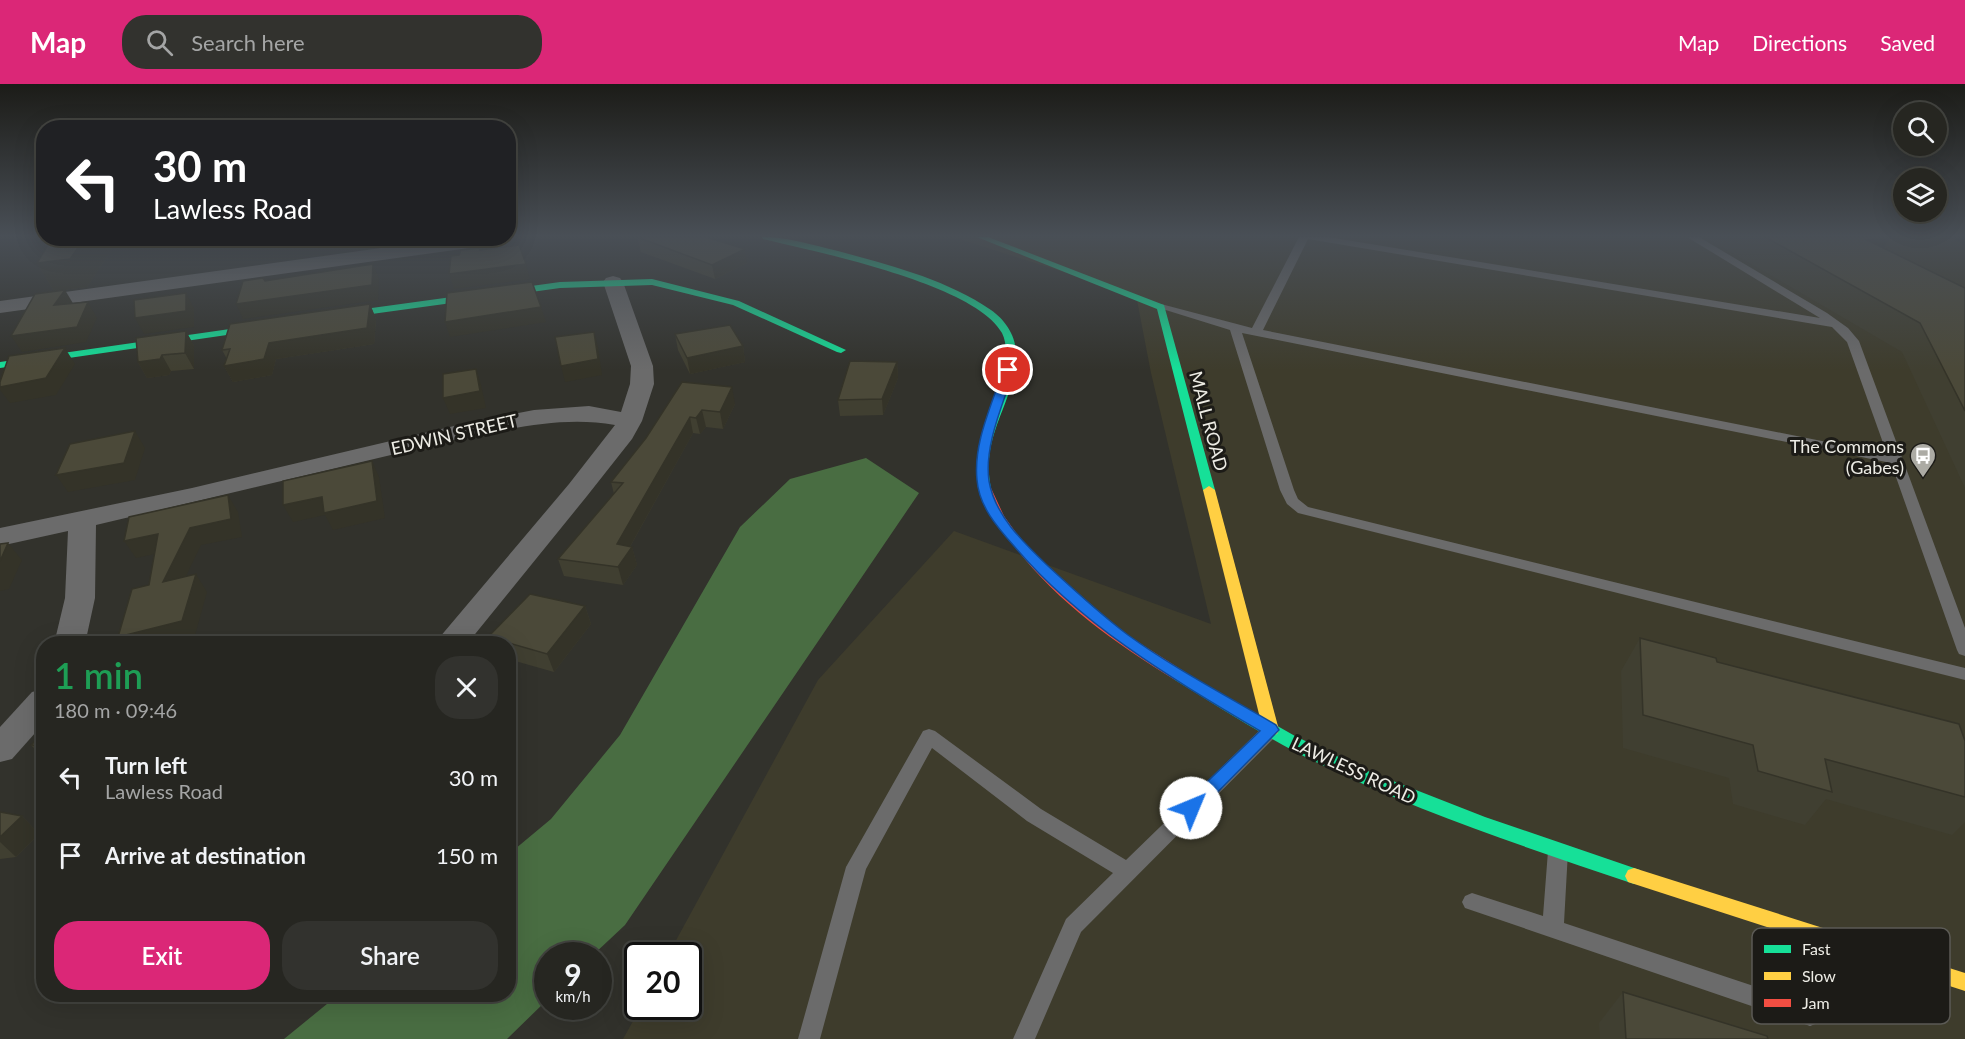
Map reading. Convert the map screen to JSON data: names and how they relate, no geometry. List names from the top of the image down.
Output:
{
  "streets": {
    "street": ["MALL ROAD", "EDWIN STREET", "LAWLESS ROAD"]
  },
  "crossings": [
    ["MALL ROAD", "LAWLESS ROAD"]
  ],
  "places": {
    "bus stop": ["The Commons (Gabes)"]
  },
  "legend": ["Fast", "Slow", "Jam"],
  "page": {
    "header": "Map",
    "search": "Search here",
    "nav": ["Map", "Directions", "Saved"],
    "turn": ["30 m", "Lawless Road"],
    "heading": ["1 min", "180 m · 09:46"],
    "list": [
      {
        "name": "Turn left",
        "note": "Lawless Road",
        "value": "30 m"
      },
      {
        "name": "Arrive at destination",
        "value": "150 m"
      }
    ],
    "buttons": ["Exit", "Share"],
    "speed": "9 km/h",
    "limit": "20"
  }
}
